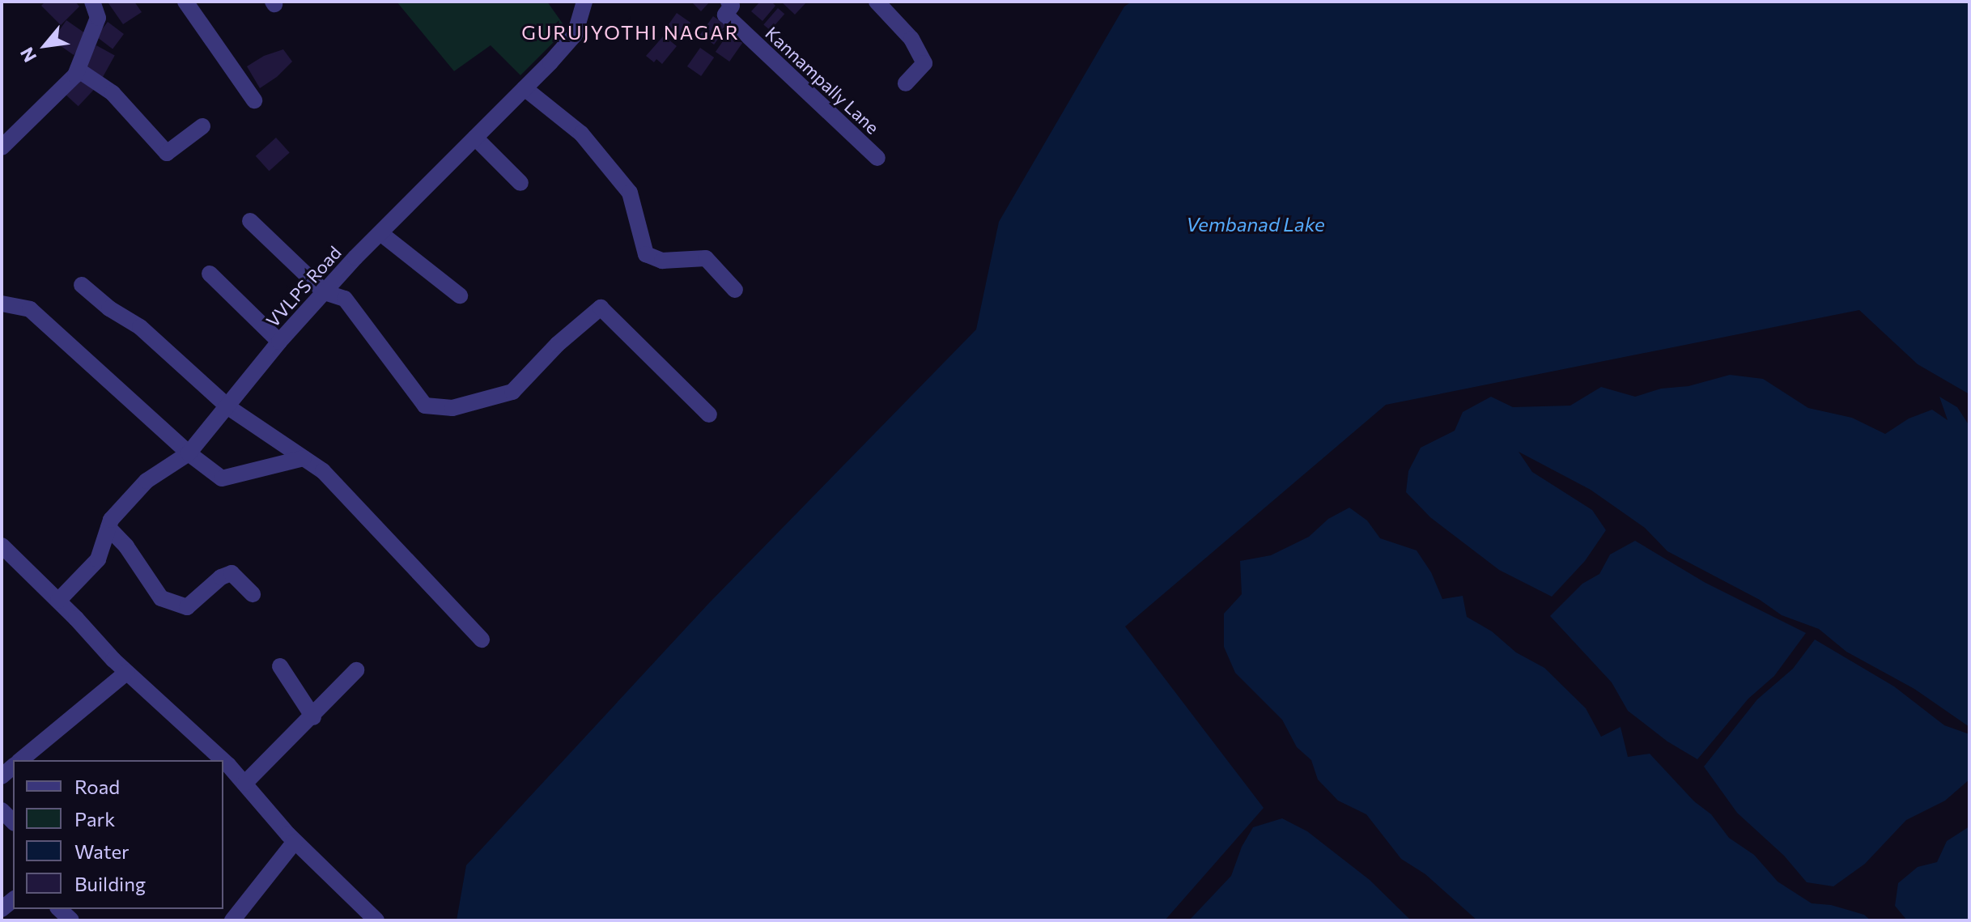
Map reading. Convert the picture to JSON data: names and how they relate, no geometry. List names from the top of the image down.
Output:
{
  "streets": {
    "street": ["Kannampally Lane", "VVLPS Road"]
  },
  "districts": ["GURUJYOTHI NAGAR"],
  "water": ["Vembanad Lake"],
  "legend": [
    "Road",
    "Park",
    "Water",
    "Building"
  ],
  "north": "bottom left"
}
